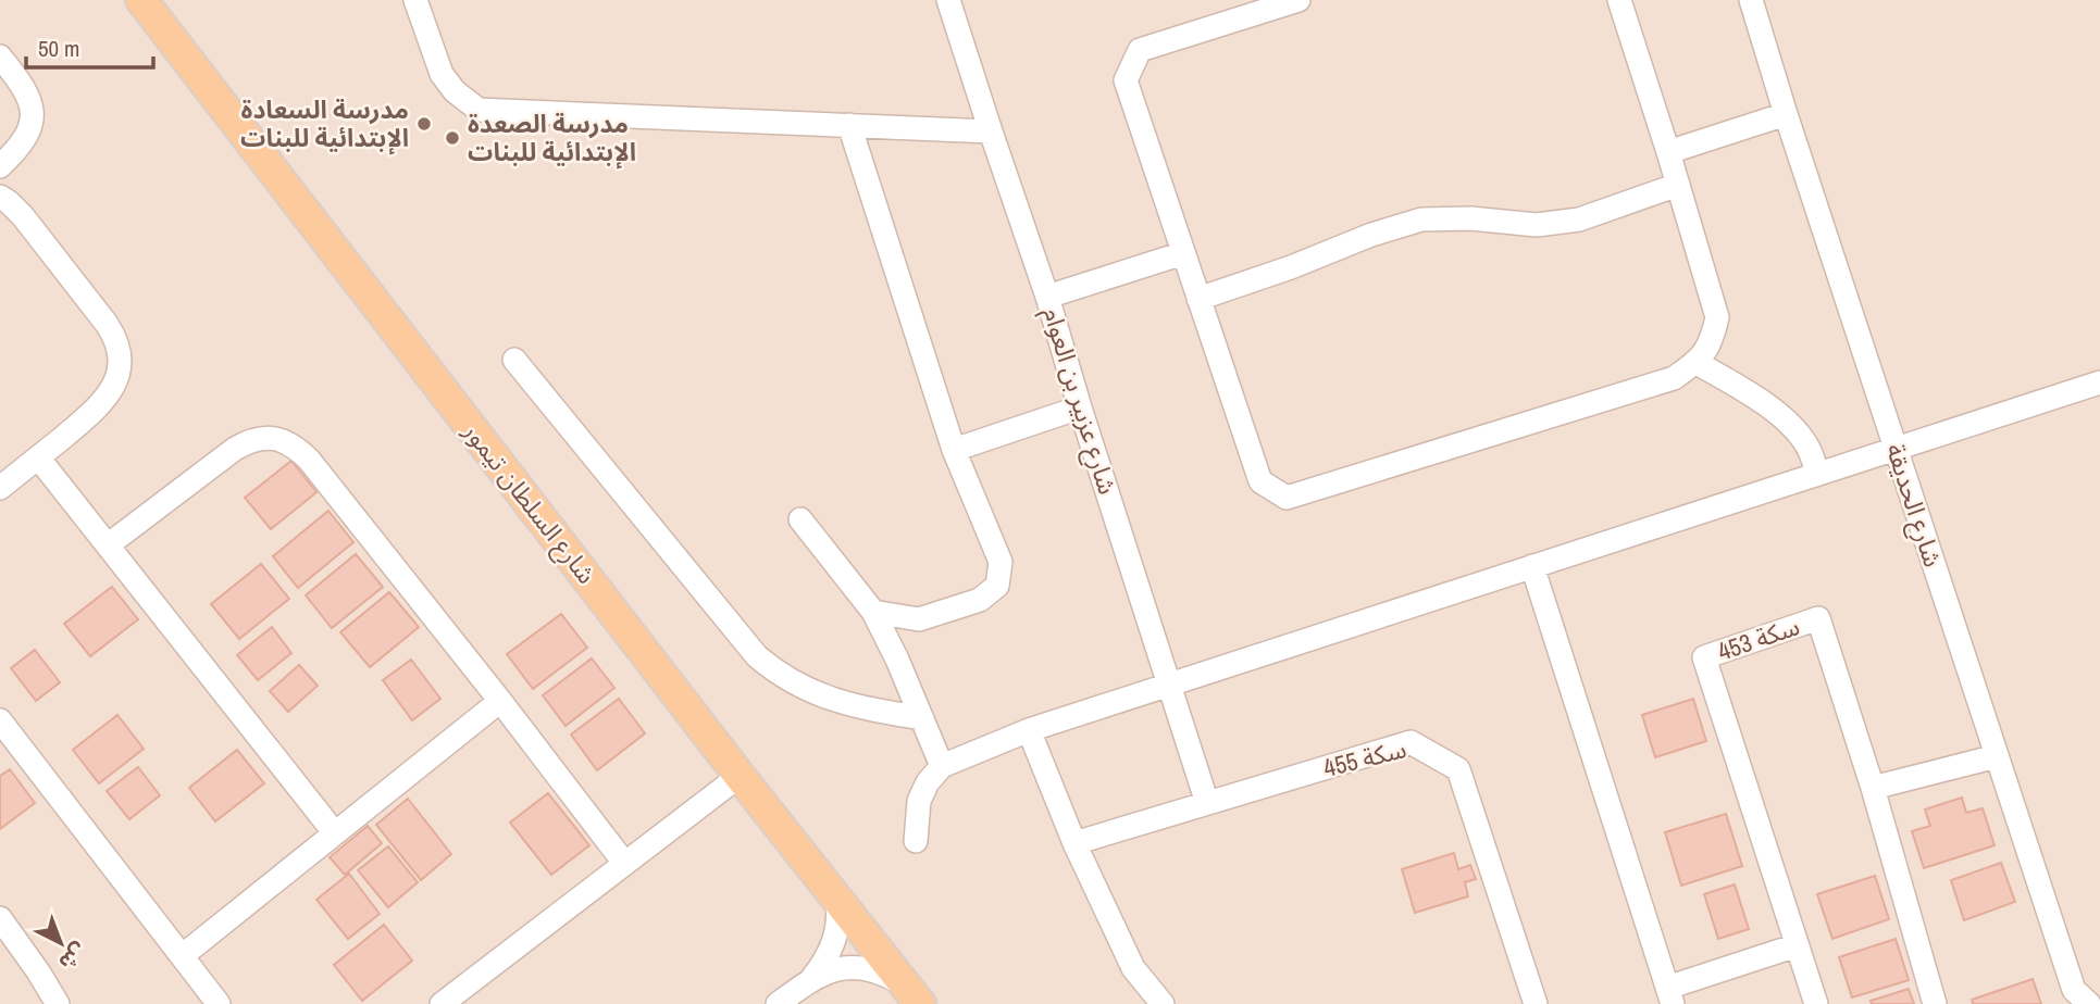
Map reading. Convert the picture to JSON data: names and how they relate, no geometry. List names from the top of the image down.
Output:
{
  "streets": {
    "main road": ["شارع السلطان تيمور"],
    "street": [
      "شارع عزبير بن العوام",
      "شارع الحديقة",
      "سكة 453",
      "سكة 455"
    ]
  },
  "crossings": [
    ["شارع عزبير بن العوام", "سكة 455"]
  ],
  "places": ["مدرسة السعادة الإبتدائية للبنات", "مدرسة الصعدة الإبتدائية للبنات"],
  "scale_bar": "50 m",
  "north": "bottom right"
}
